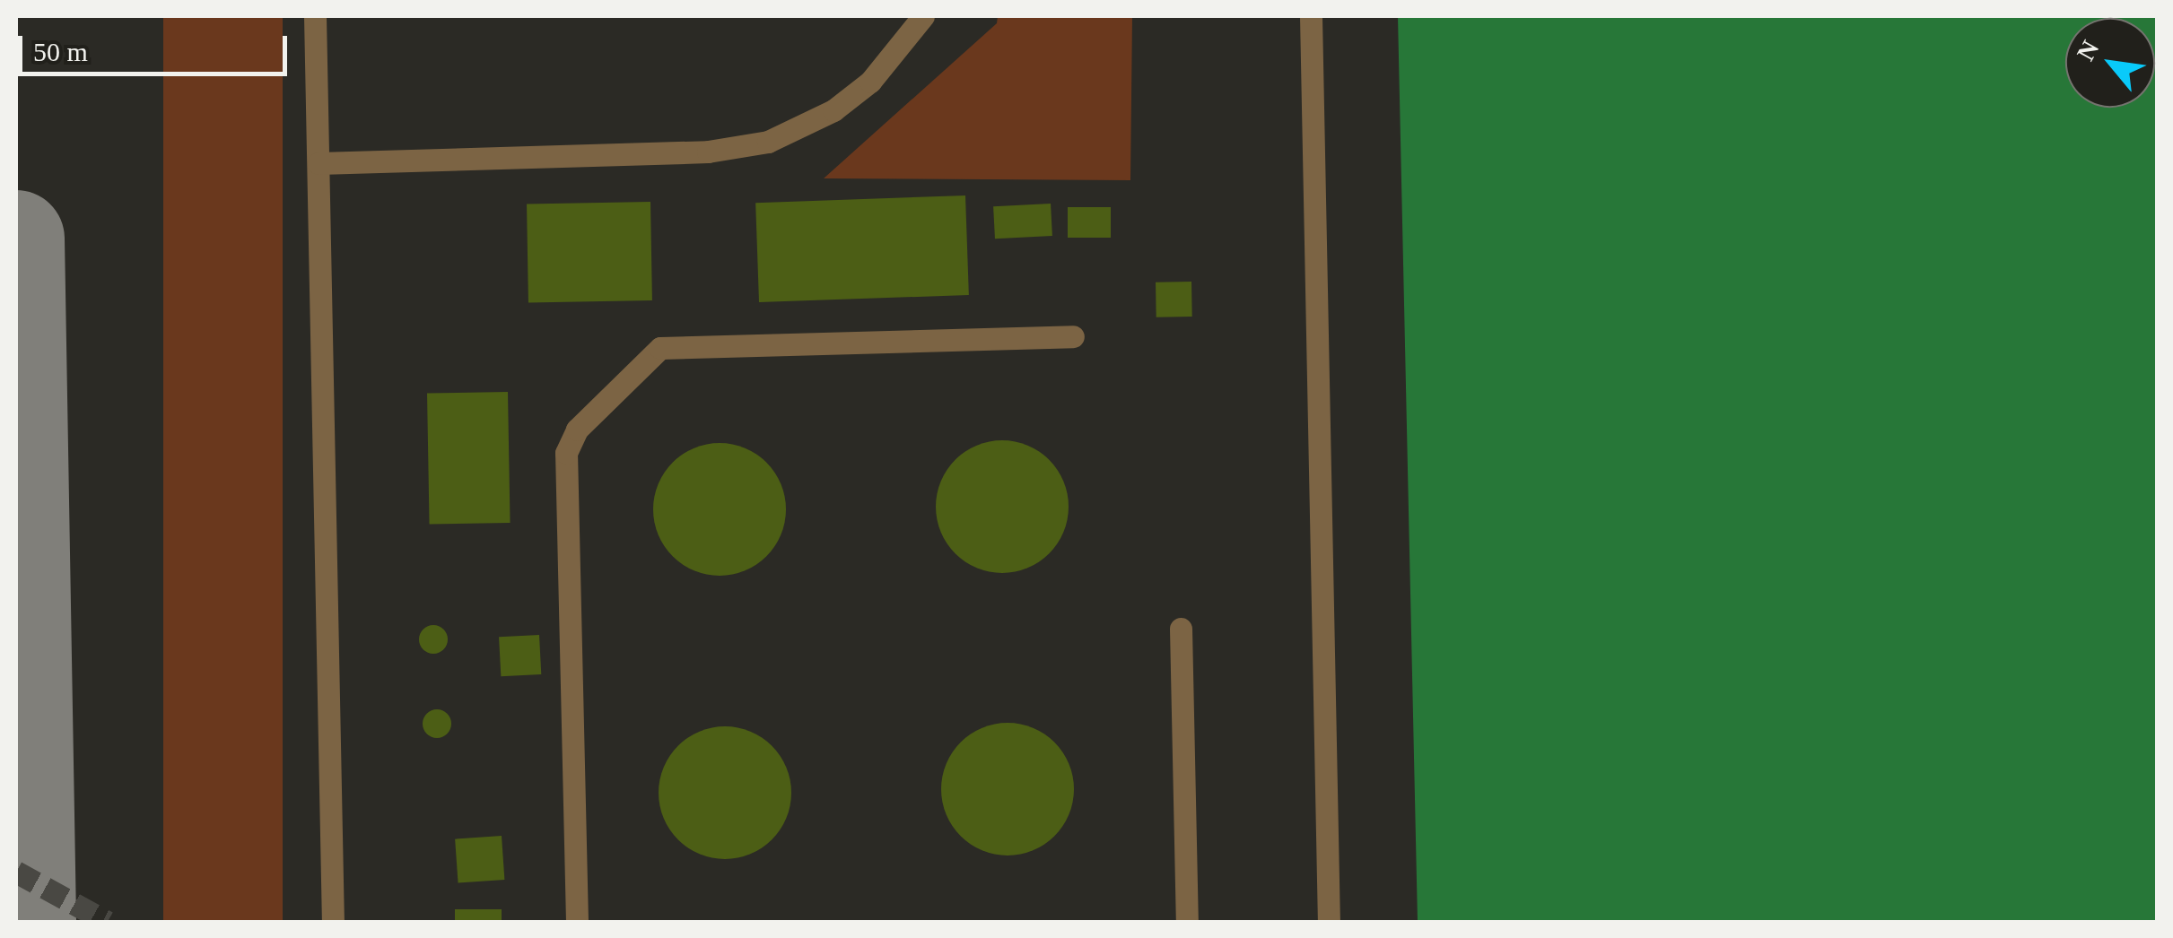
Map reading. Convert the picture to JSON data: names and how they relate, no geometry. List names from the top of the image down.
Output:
{
  "scale_bar": "50 m",
  "north": "top left"
}
